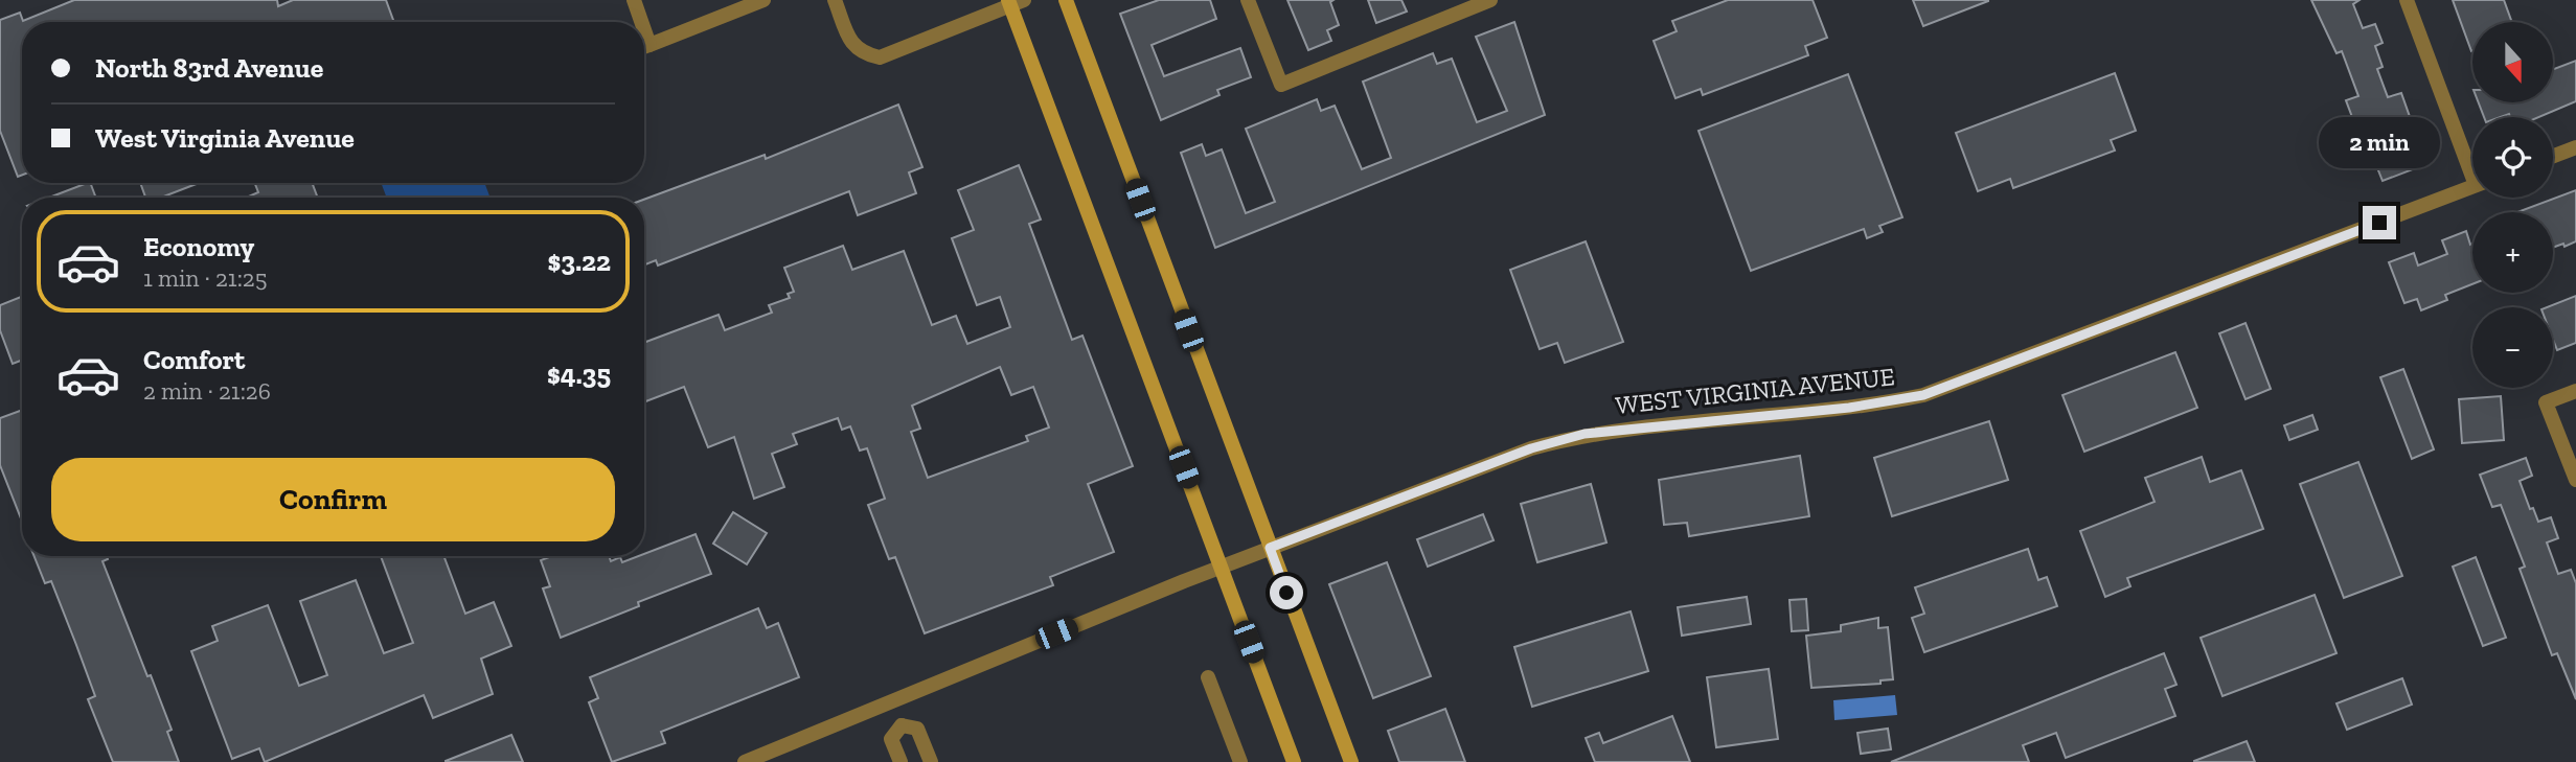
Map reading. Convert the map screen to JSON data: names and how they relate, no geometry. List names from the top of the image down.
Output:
{
  "streets": {
    "street": ["WEST VIRGINIA AVENUE"]
  },
  "north": "bottom",
  "page": {
    "map_buttons": ["+", "−"],
    "banner": ["North 83rd Avenue", "West Virginia Avenue"],
    "bubble": "2 min",
    "list": [
      {
        "name": "Economy",
        "note": "1 min · 21:25",
        "value": "$3.22"
      },
      {
        "name": "Comfort",
        "note": "2 min · 21:26",
        "value": "$4.35"
      }
    ],
    "buttons": "Confirm"
  }
}
